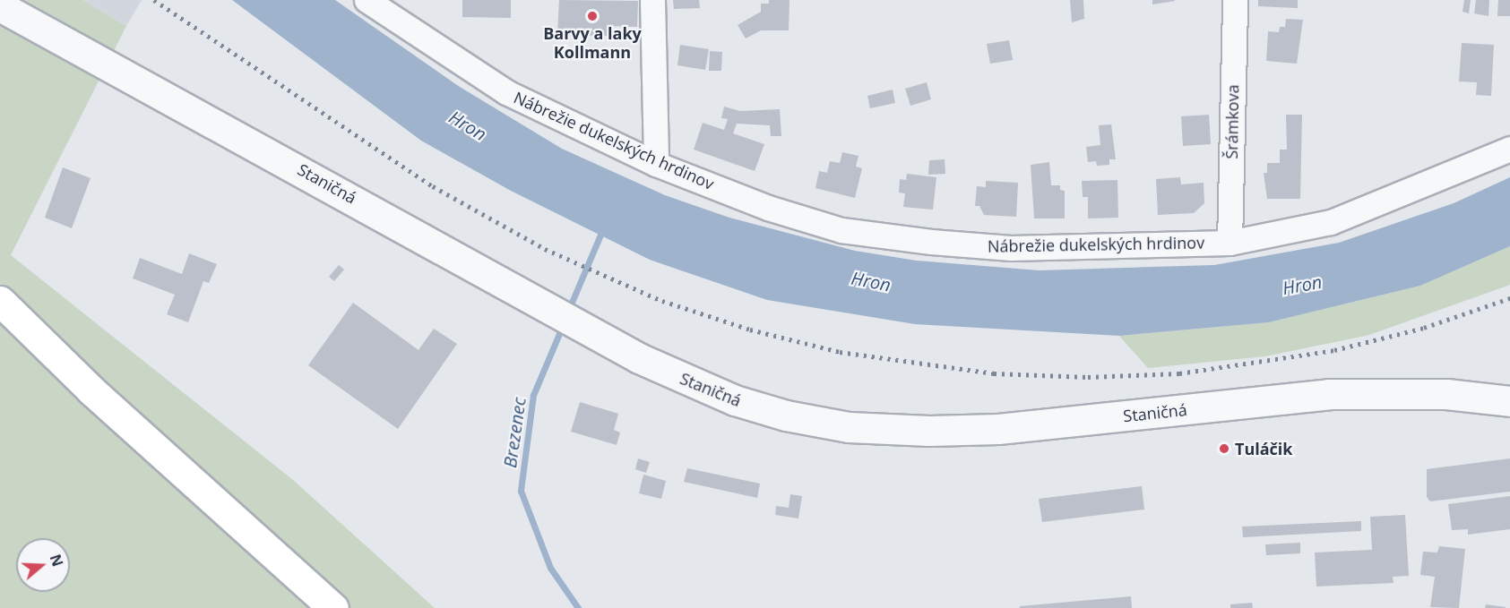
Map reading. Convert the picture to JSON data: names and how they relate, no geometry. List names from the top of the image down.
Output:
{
  "streets": {
    "street": ["Šrámkova", "Nábrežie dukelských hrdinov", "Staničná"]
  },
  "crossings": [
    ["Šrámkova", "Nábrežie dukelských hrdinov"]
  ],
  "water": ["Hron", "Brezenec"],
  "places": ["Barvy a laky Kollmann", "Tuláčik"],
  "north": "right"
}
